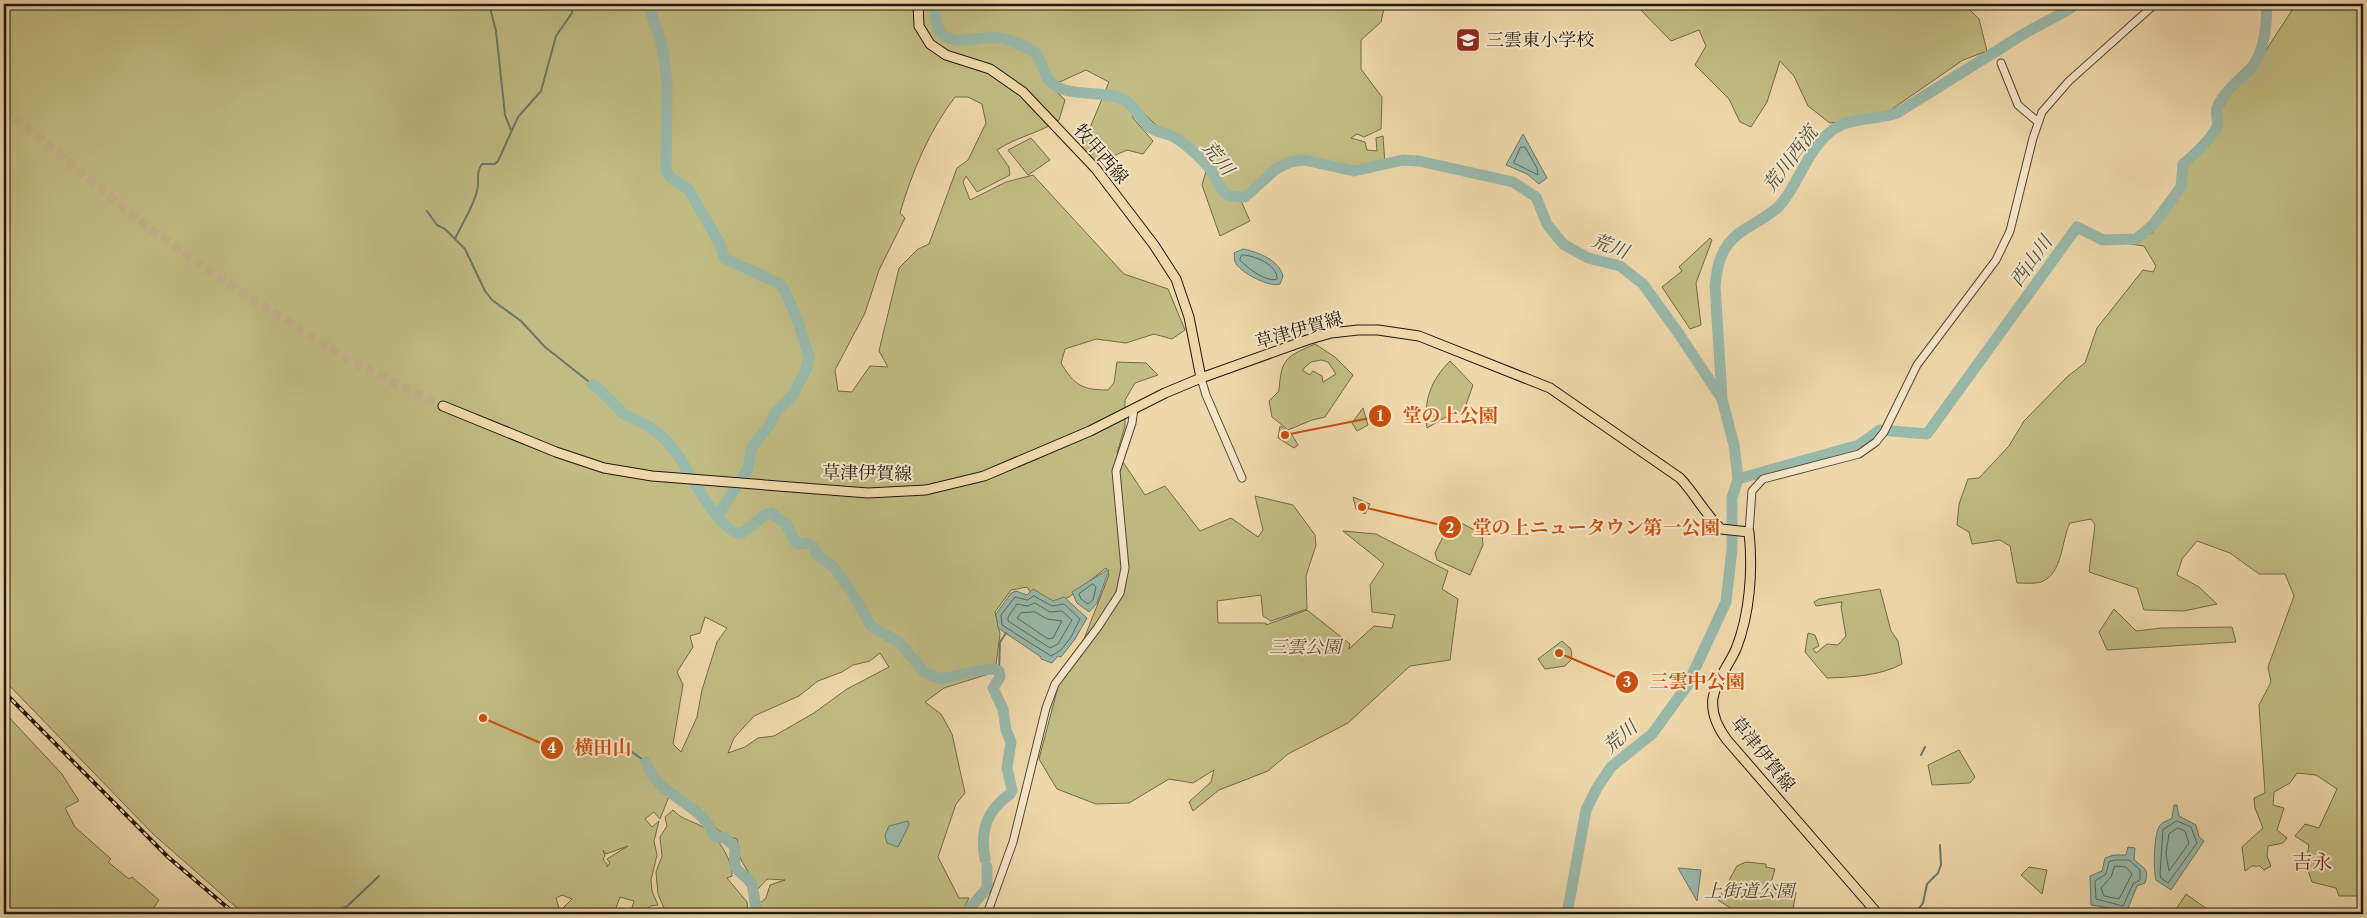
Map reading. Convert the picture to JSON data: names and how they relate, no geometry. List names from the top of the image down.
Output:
{
  "streets": {
    "main road": ["牧甲西線", "草津伊賀線"]
  },
  "crossings": [
    ["牧甲西線", "草津伊賀線"]
  ],
  "districts": ["吉永"],
  "water": ["荒川", "荒川西流", "西山川"],
  "parks": ["三雲公園", "上街道公園"],
  "places": {
    "school or university": ["三雲東小学校"],
    "other": [
      "堂の上公園",
      "堂の上ニュータウン第一公園",
      "三雲中公園",
      "横田山"
    ]
  }
}
